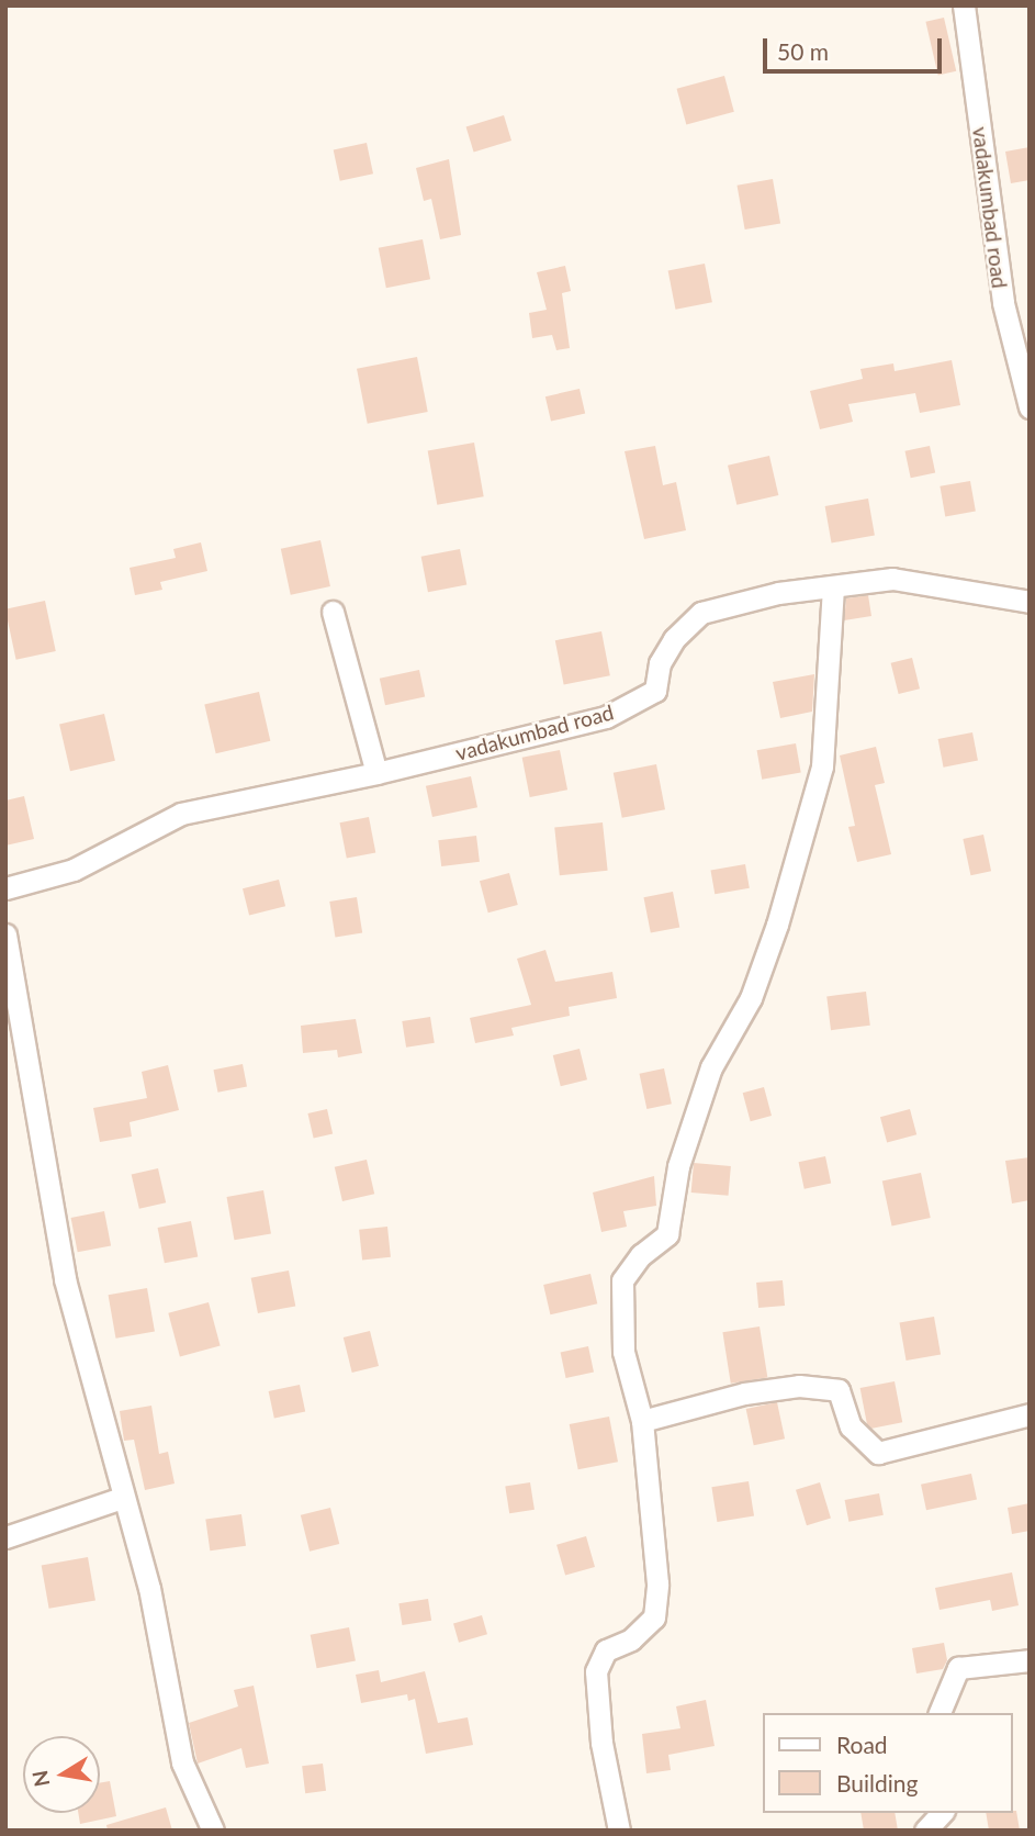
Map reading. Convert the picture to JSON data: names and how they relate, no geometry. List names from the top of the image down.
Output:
{
  "streets": {
    "street": ["vadakumbad road"]
  },
  "legend": ["Road", "Building"],
  "scale_bar": "50 m",
  "north": "left"
}
